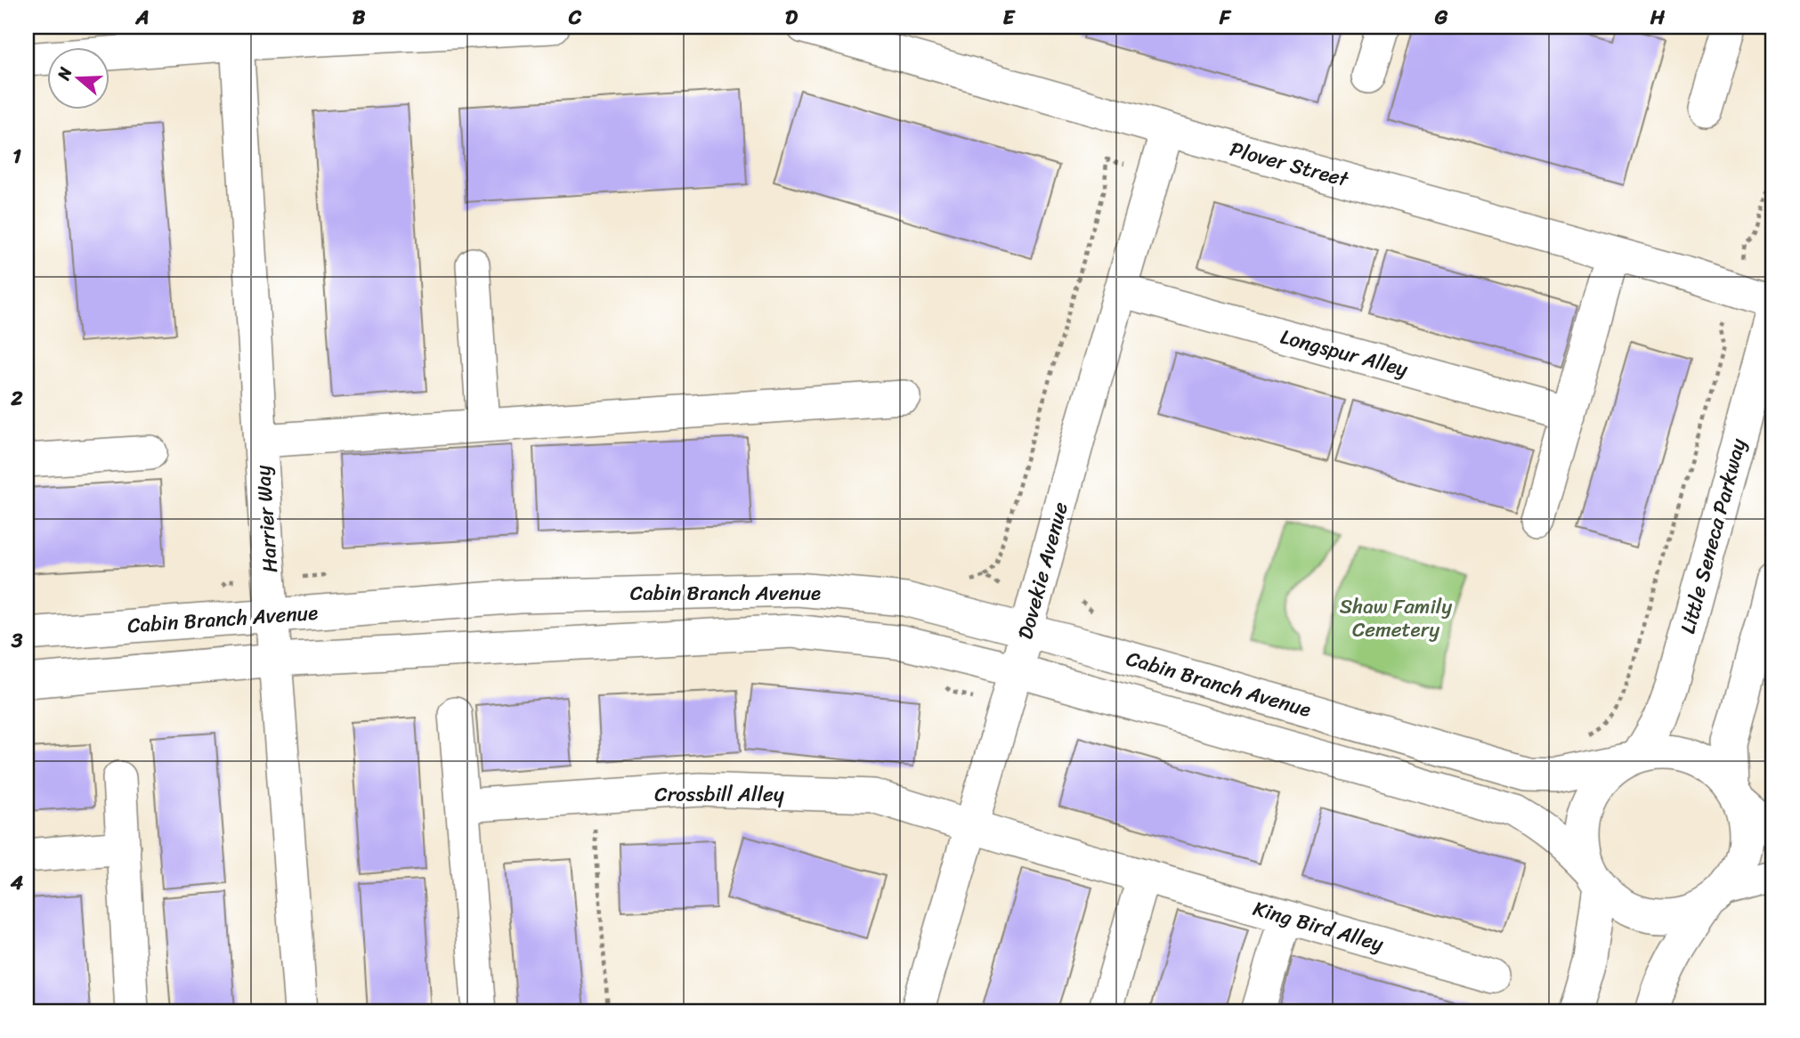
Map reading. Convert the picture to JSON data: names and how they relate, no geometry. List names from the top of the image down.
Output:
{
  "streets": {
    "street": [
      "Plover Street",
      "Longspur Alley",
      "Harrier Way",
      "Little Seneca Parkway",
      "Dovekie Avenue",
      "Cabin Branch Avenue",
      "Crossbill Alley",
      "King Bird Alley"
    ]
  },
  "crossings": [
    ["Plover Street", "Dovekie Avenue"],
    ["Longspur Alley", "Dovekie Avenue"],
    ["Harrier Way", "Cabin Branch Avenue"],
    ["Little Seneca Parkway", "Cabin Branch Avenue"],
    ["Dovekie Avenue", "Cabin Branch Avenue"],
    ["Dovekie Avenue", "Crossbill Alley"],
    ["Dovekie Avenue", "King Bird Alley"],
    ["Crossbill Alley", "King Bird Alley"]
  ],
  "parks": ["Shaw Family Cemetery"],
  "north": "left",
  "grid": {
    "columns": [
      "A",
      "B",
      "C",
      "D",
      "E",
      "F",
      "G",
      "H"
    ],
    "rows": [
      "1",
      "2",
      "3",
      "4"
    ]
  }
}
